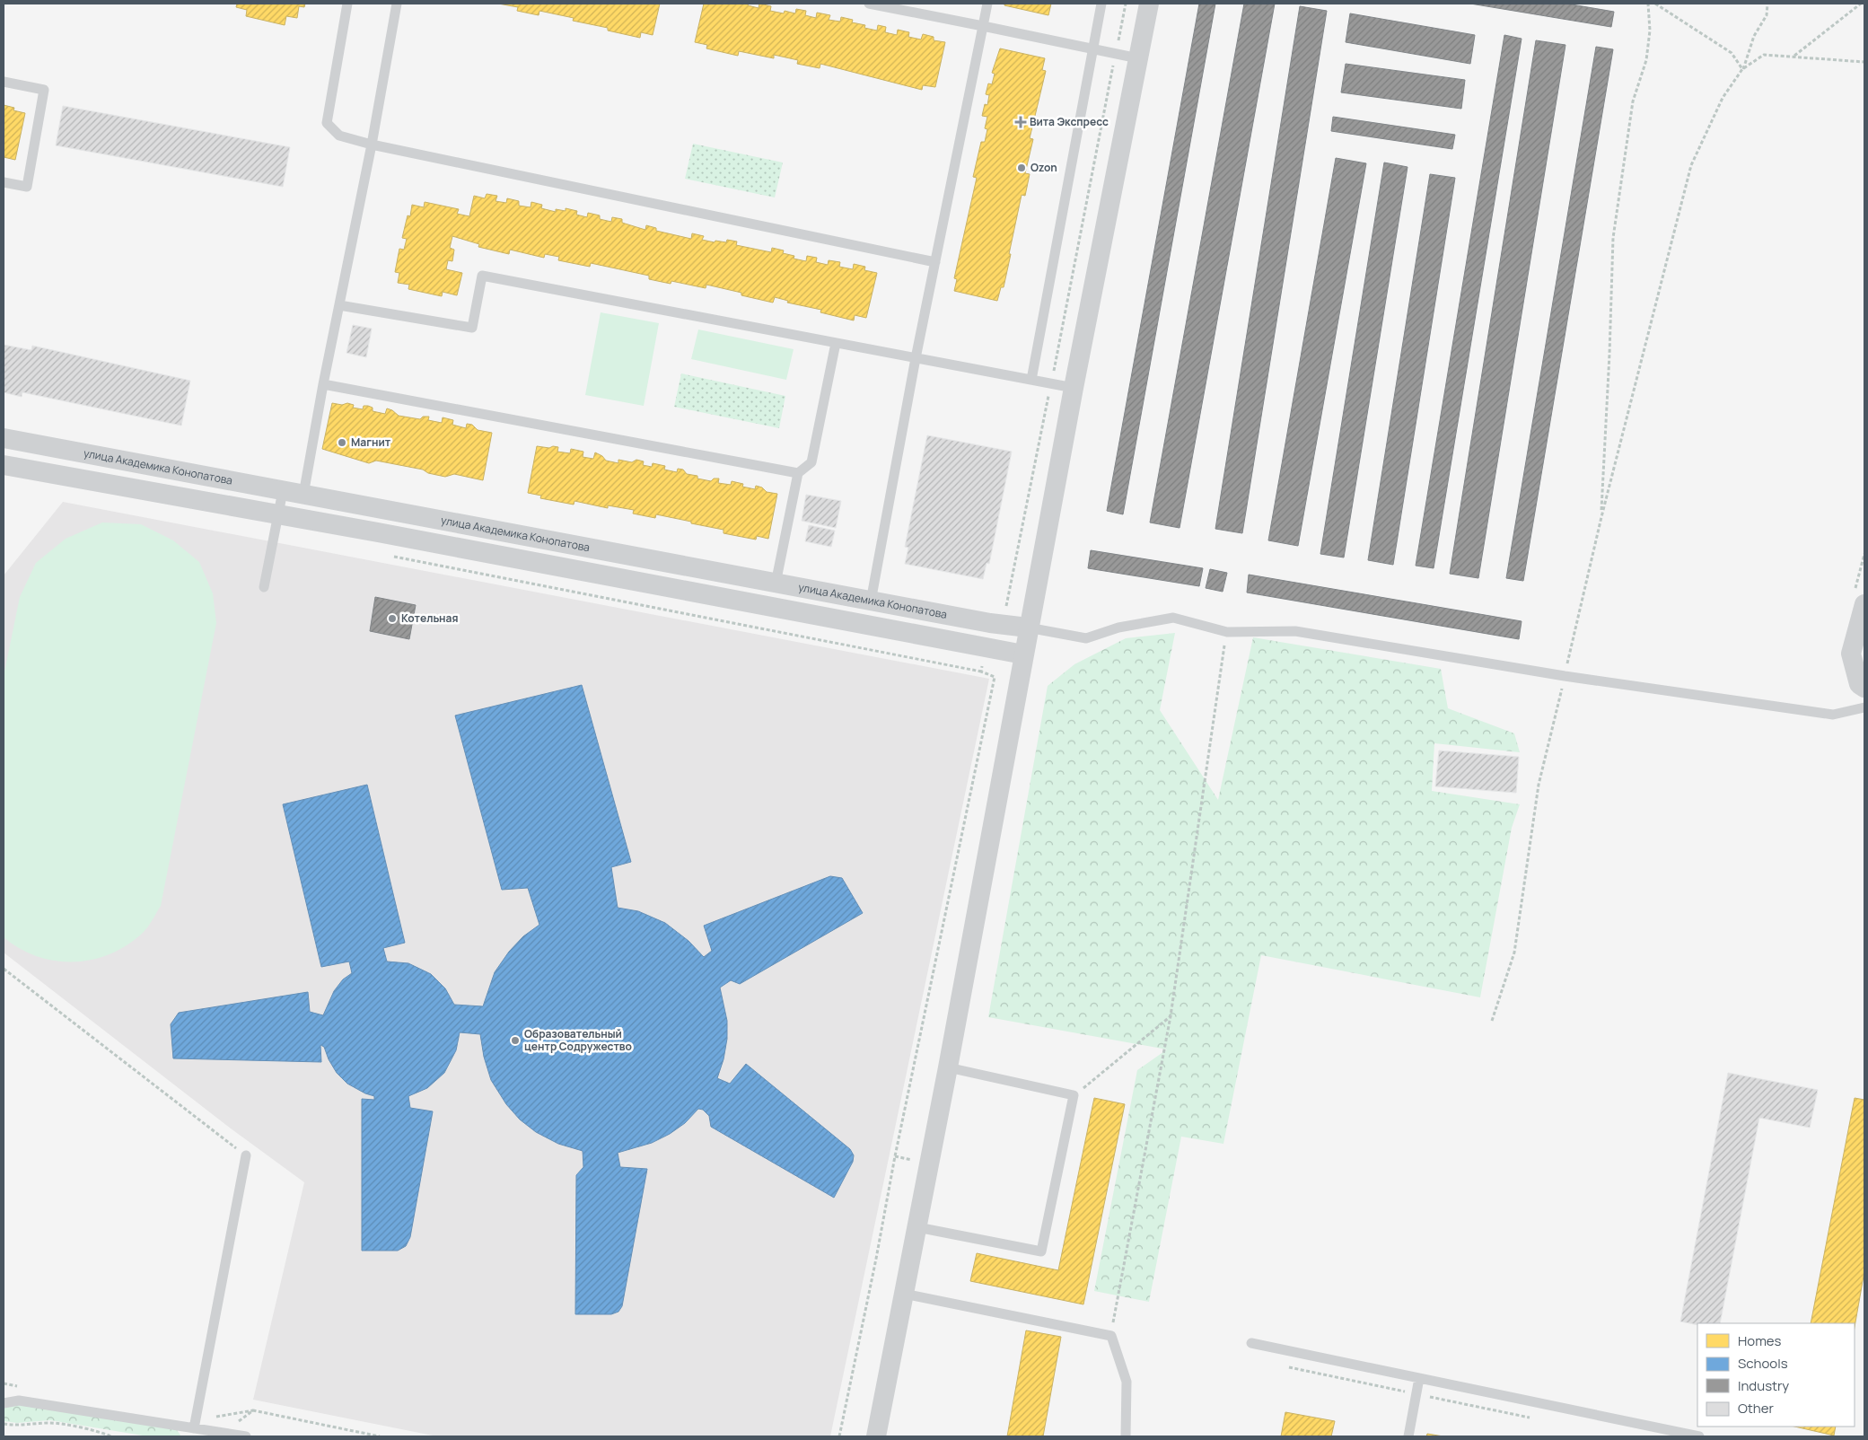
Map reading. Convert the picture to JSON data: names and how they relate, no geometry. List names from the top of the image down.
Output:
{
  "streets": {
    "street": ["улица Академика Конопатова"]
  },
  "places": {
    "health": ["Вита Экспресс"],
    "other": [
      "Ozon",
      "Магнит",
      "Котельная",
      "Образовательный центр Содружество"
    ]
  },
  "legend": [
    "Homes",
    "Schools",
    "Industry",
    "Other"
  ]
}
